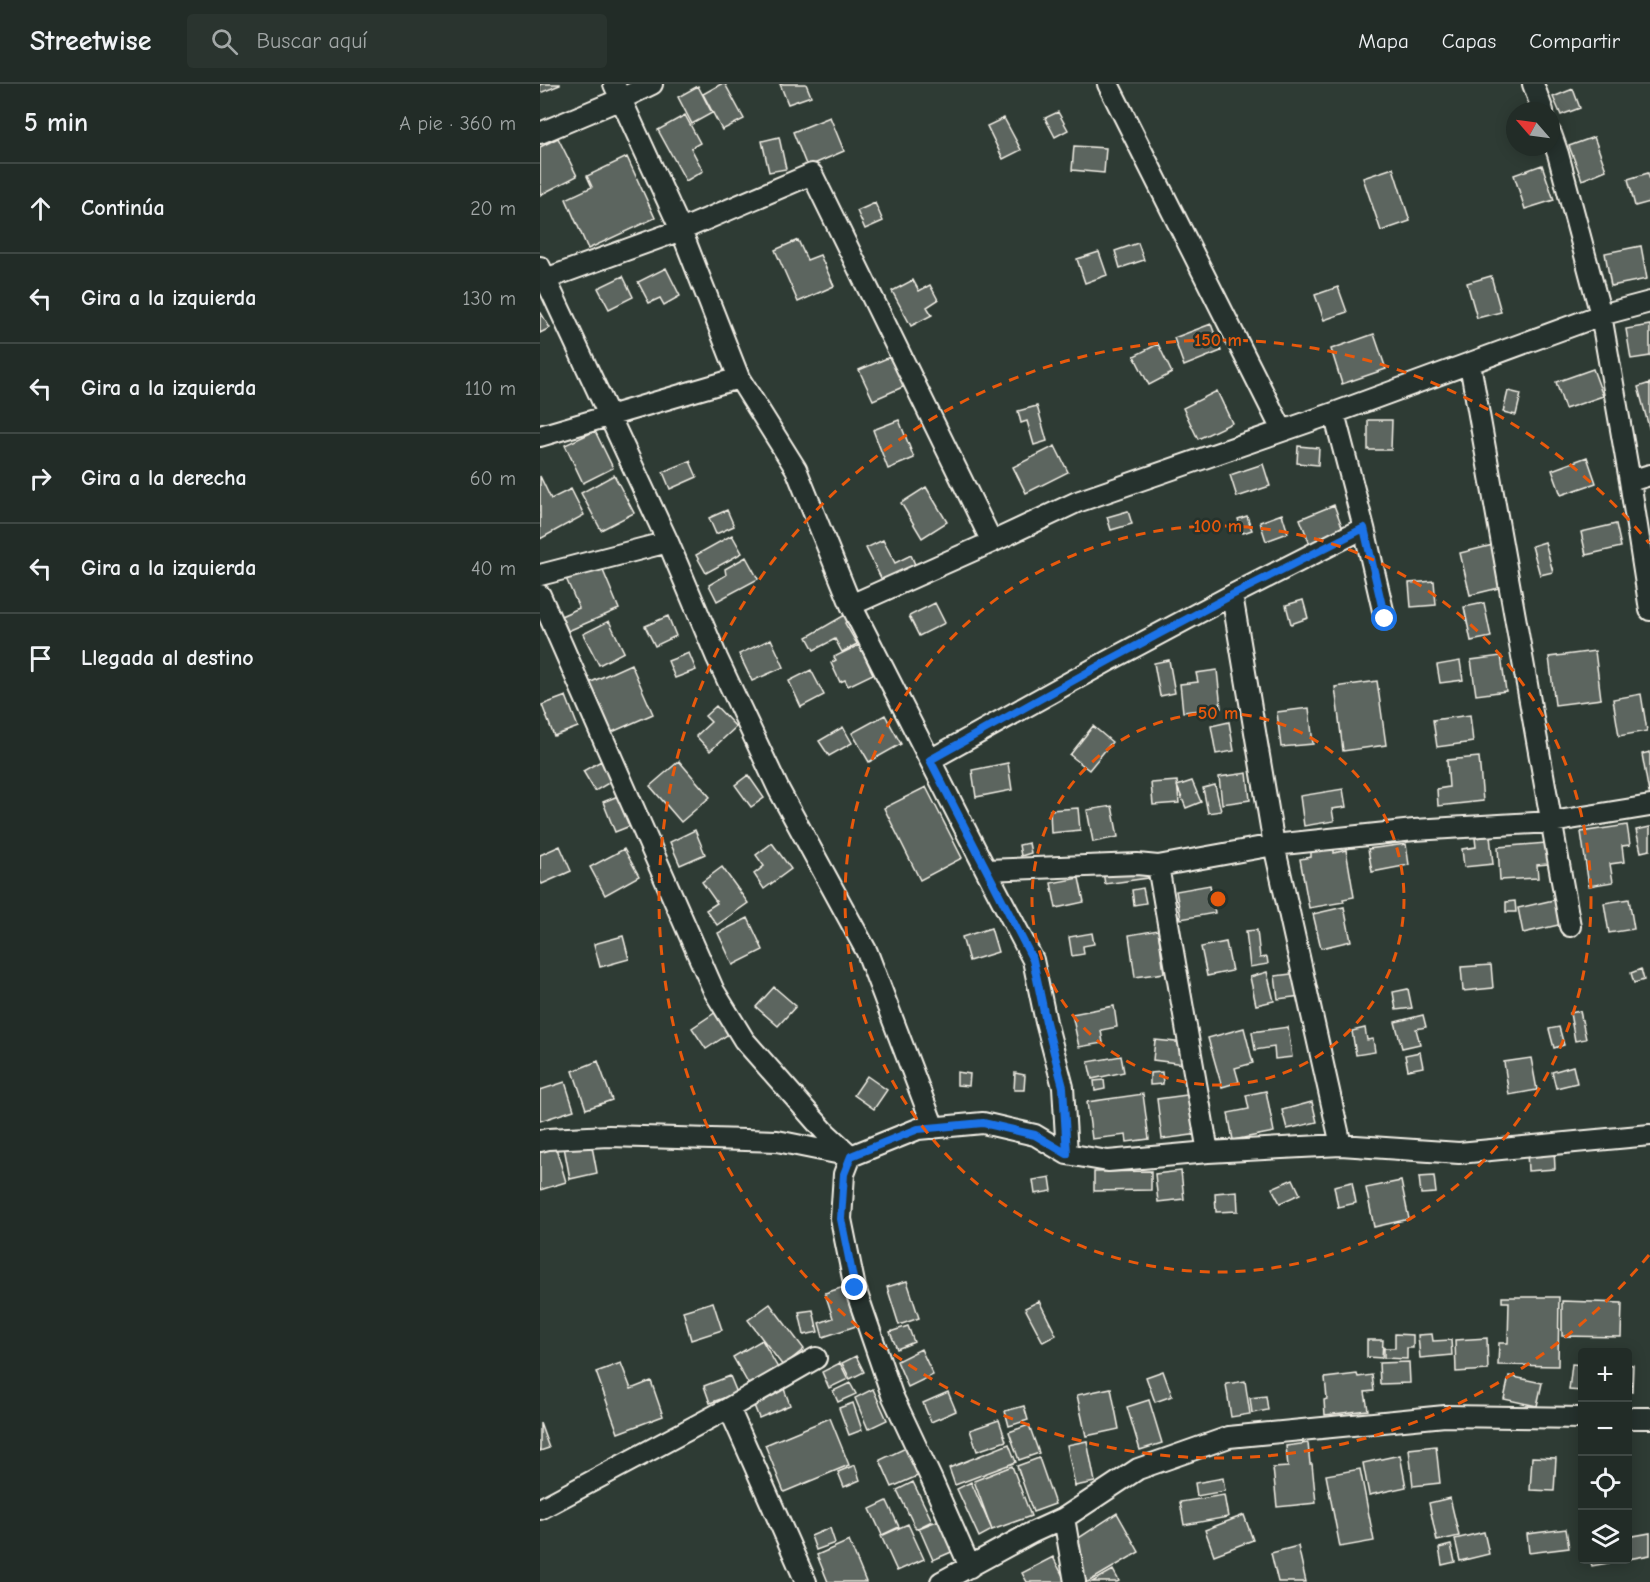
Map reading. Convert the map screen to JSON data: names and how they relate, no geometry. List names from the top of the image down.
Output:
{
  "north": "top left",
  "page": {
    "header": "Streetwise",
    "search": "Buscar aquí",
    "nav": ["Mapa", "Capas", "Compartir"],
    "heading": ["5 min", "A pie · 360 m"],
    "list": [
      ["Continúa", "20 m"],
      ["Gira a la izquierda", "130 m"],
      ["Gira a la izquierda", "110 m"],
      ["Gira a la derecha", "60 m"],
      ["Gira a la izquierda", "40 m"],
      "Llegada al destino"
    ],
    "map_buttons": ["+", "−"]
  },
  "rings": ["150 m", "100 m", "50 m"]
}
